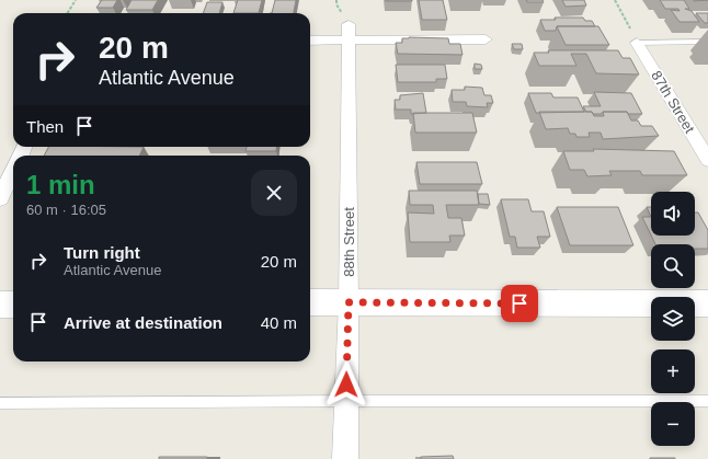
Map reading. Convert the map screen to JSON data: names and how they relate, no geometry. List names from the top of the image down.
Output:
{
  "streets": {
    "street": ["87th Street", "88th Street"]
  },
  "page": {
    "turn": ["20 m", "Atlantic Avenue"],
    "then": "Then",
    "heading": ["1 min", "60 m · 16:05"],
    "map_buttons": ["+", "−"],
    "list": [
      {
        "name": "Turn right",
        "note": "Atlantic Avenue",
        "value": "20 m"
      },
      {
        "name": "Arrive at destination",
        "value": "40 m"
      }
    ]
  }
}
